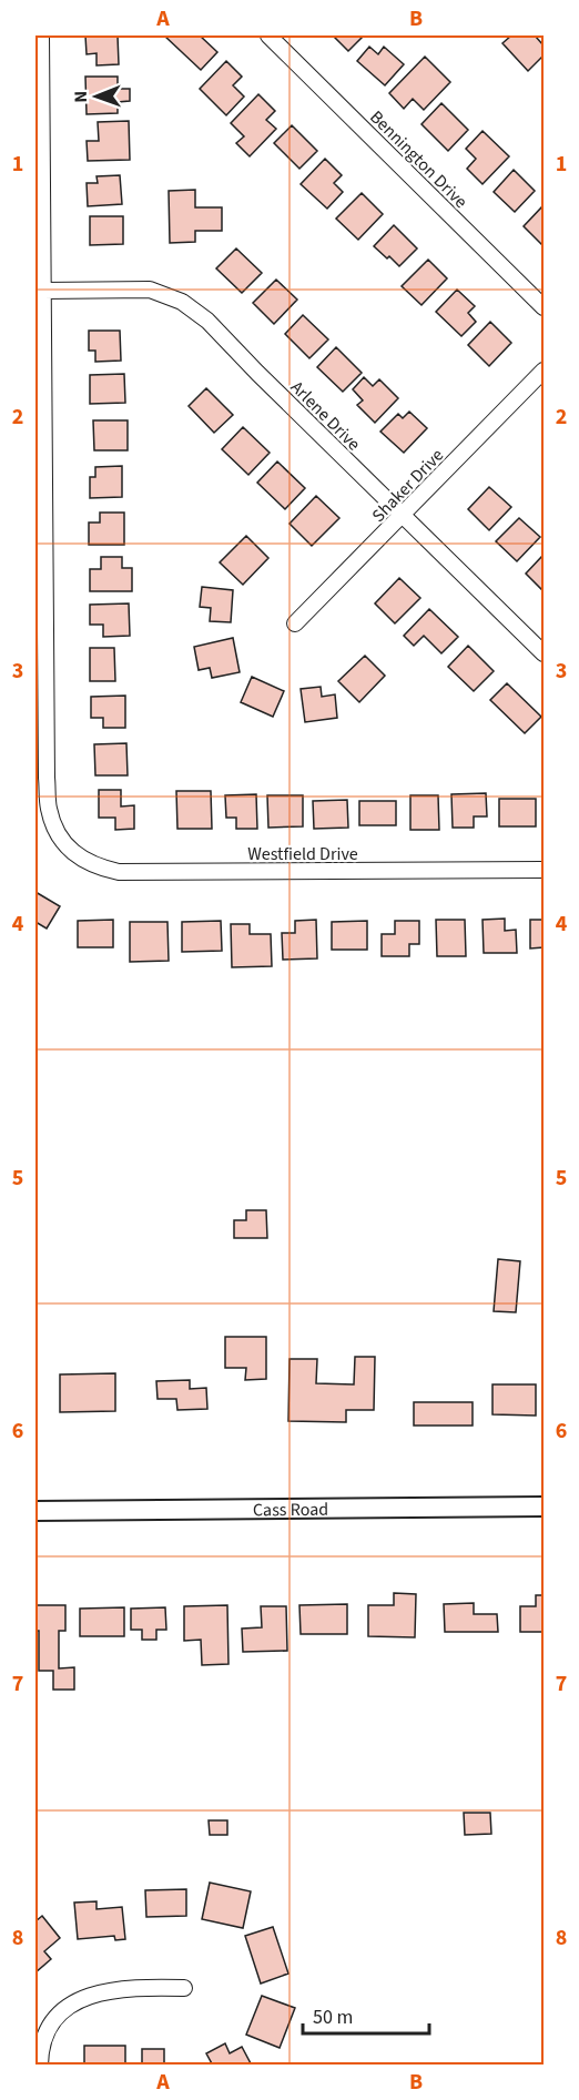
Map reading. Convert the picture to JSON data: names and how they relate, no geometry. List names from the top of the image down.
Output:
{
  "streets": {
    "street": [
      "Bennington Drive",
      "Arlene Drive",
      "Shaker Drive",
      "Westfield Drive",
      "Cass Road"
    ]
  },
  "crossings": [
    ["Arlene Drive", "Shaker Drive"]
  ],
  "scale_bar": "50 m",
  "north": "left",
  "grid": {
    "columns": ["A", "B"],
    "rows": [
      "1",
      "2",
      "3",
      "4",
      "5",
      "6",
      "7",
      "8"
    ]
  }
}
